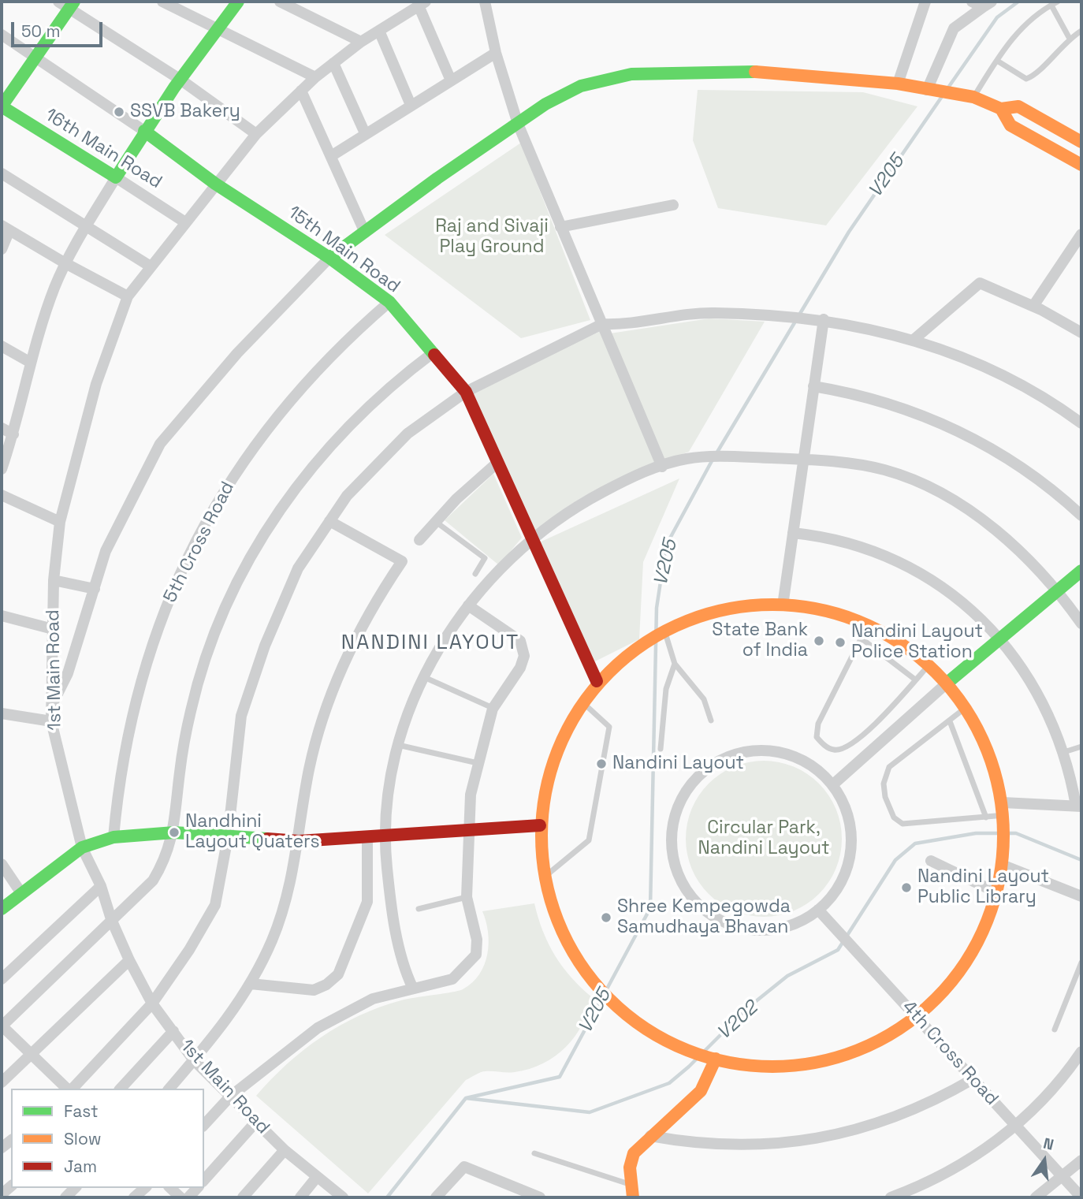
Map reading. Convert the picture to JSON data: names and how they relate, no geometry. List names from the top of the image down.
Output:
{
  "streets": {
    "street": [
      "16th Main Road",
      "15th Main Road",
      "5th Cross Road",
      "1st Main Road",
      "4th Cross Road"
    ]
  },
  "crossings": [
    ["16th Main Road", "1st Main Road"],
    ["15th Main Road", "5th Cross Road"],
    ["15th Main Road", "1st Main Road"]
  ],
  "districts": ["NANDINI LAYOUT"],
  "water": ["V205", "V202"],
  "parks": ["Raj and Sivaji Play Ground", "Circular Park, Nandini Layout"],
  "places": [
    "SSVB Bakery",
    "State Bank of India",
    "Nandini Layout Police Station",
    "Nandini Layout",
    "Nandhini Layout Quaters",
    "Nandini Layout Public Library",
    "Shree Kempegowda Samudhaya Bhavan"
  ],
  "legend": ["Fast", "Slow", "Jam"],
  "scale_bar": "50 m",
  "north": "top"
}
